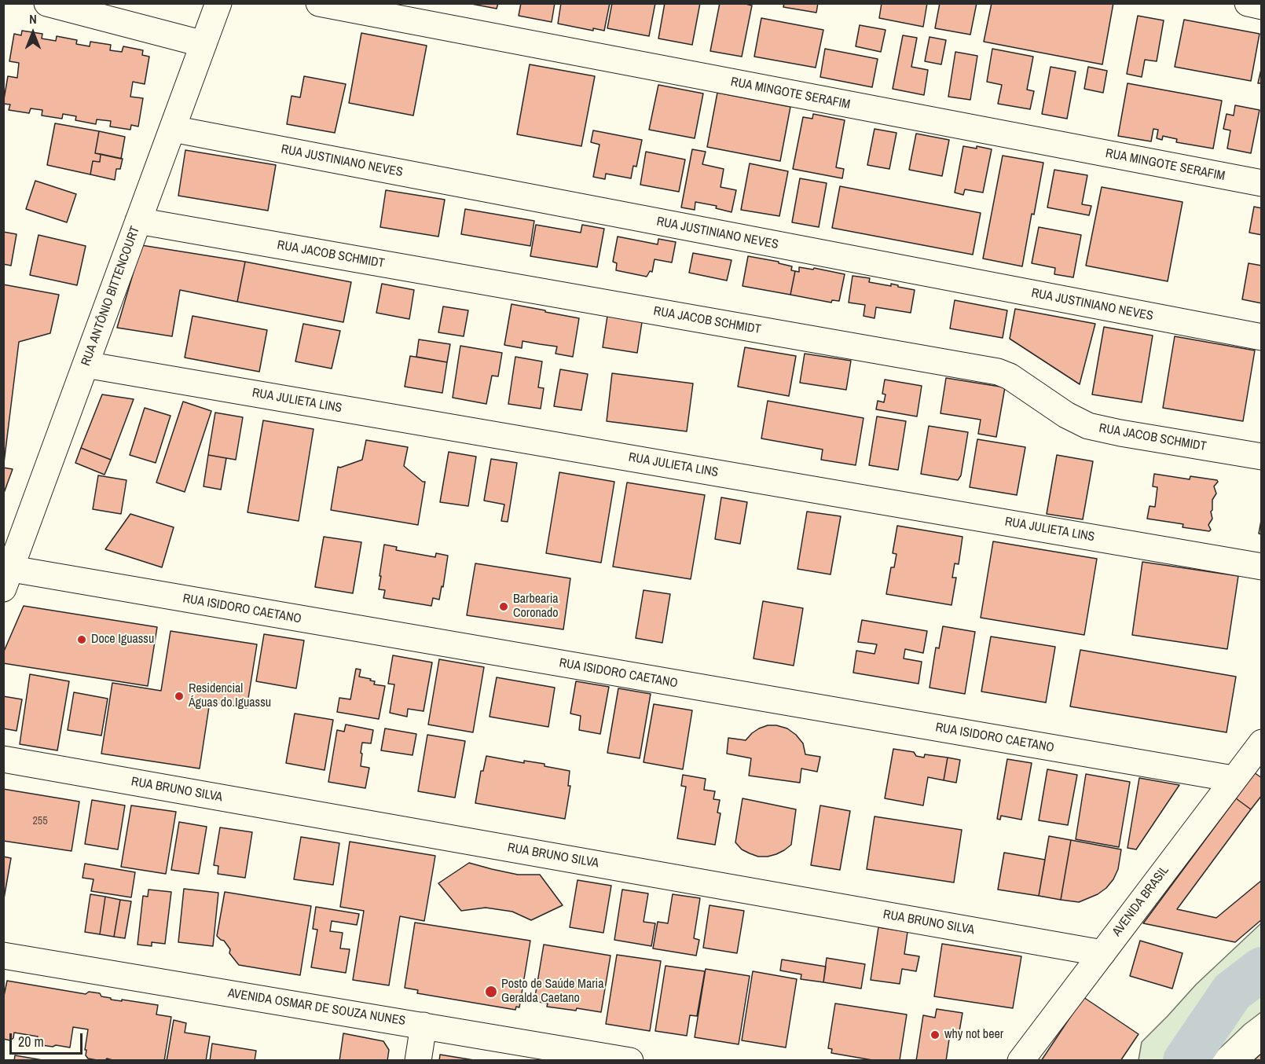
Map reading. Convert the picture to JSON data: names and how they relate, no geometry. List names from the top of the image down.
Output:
{
  "streets": {
    "street": [
      "RUA MINGOTE SERAFIM",
      "RUA JUSTINIANO NEVES",
      "RUA JACOB SCHMIDT",
      "RUA ANTÔNIO BITTENCOURT",
      "RUA JULIETA LINS",
      "RUA ISIDORO CAETANO",
      "RUA BRUNO SILVA",
      "AVENIDA BRASIL",
      "AVENIDA OSMAR DE SOUZA NUNES"
    ]
  },
  "crossings": [
    ["RUA JUSTINIANO NEVES", "RUA ANTÔNIO BITTENCOURT"],
    ["RUA JACOB SCHMIDT", "RUA ANTÔNIO BITTENCOURT"],
    ["RUA ANTÔNIO BITTENCOURT", "RUA JULIETA LINS"],
    ["RUA ANTÔNIO BITTENCOURT", "RUA ISIDORO CAETANO"],
    ["RUA ISIDORO CAETANO", "AVENIDA BRASIL"],
    ["RUA BRUNO SILVA", "AVENIDA BRASIL"]
  ],
  "places": [
    "Barbearia Coronado",
    "Doce Iguassu",
    "Residencial Águas do Iguassu",
    "Posto de Saúde Maria Geralda Caetano",
    "why not beer"
  ],
  "house_numbers": ["255"],
  "scale_bar": "20 m",
  "north": "top"
}
